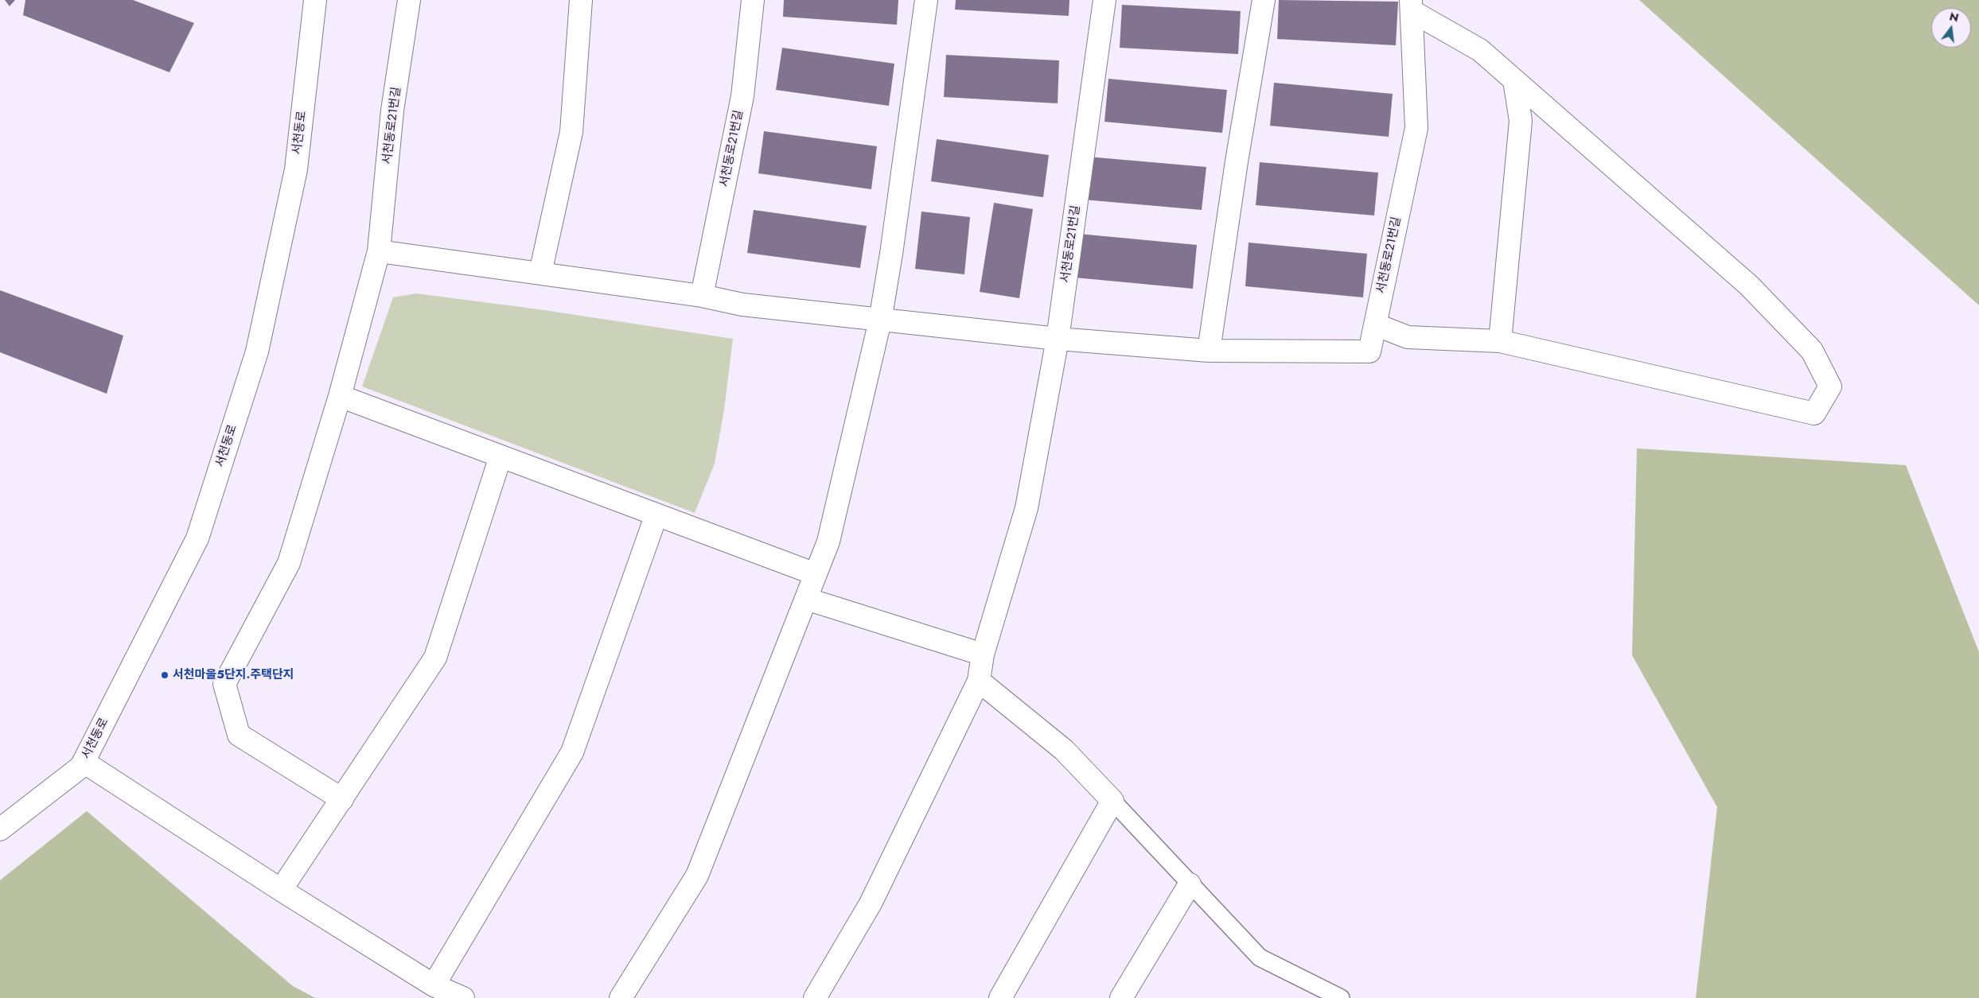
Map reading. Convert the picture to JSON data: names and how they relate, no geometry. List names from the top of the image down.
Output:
{
  "streets": {
    "street": ["서천동로21번길", "서천동로"]
  },
  "places": ["서천마을5단지.주택단지"],
  "north": "top"
}
